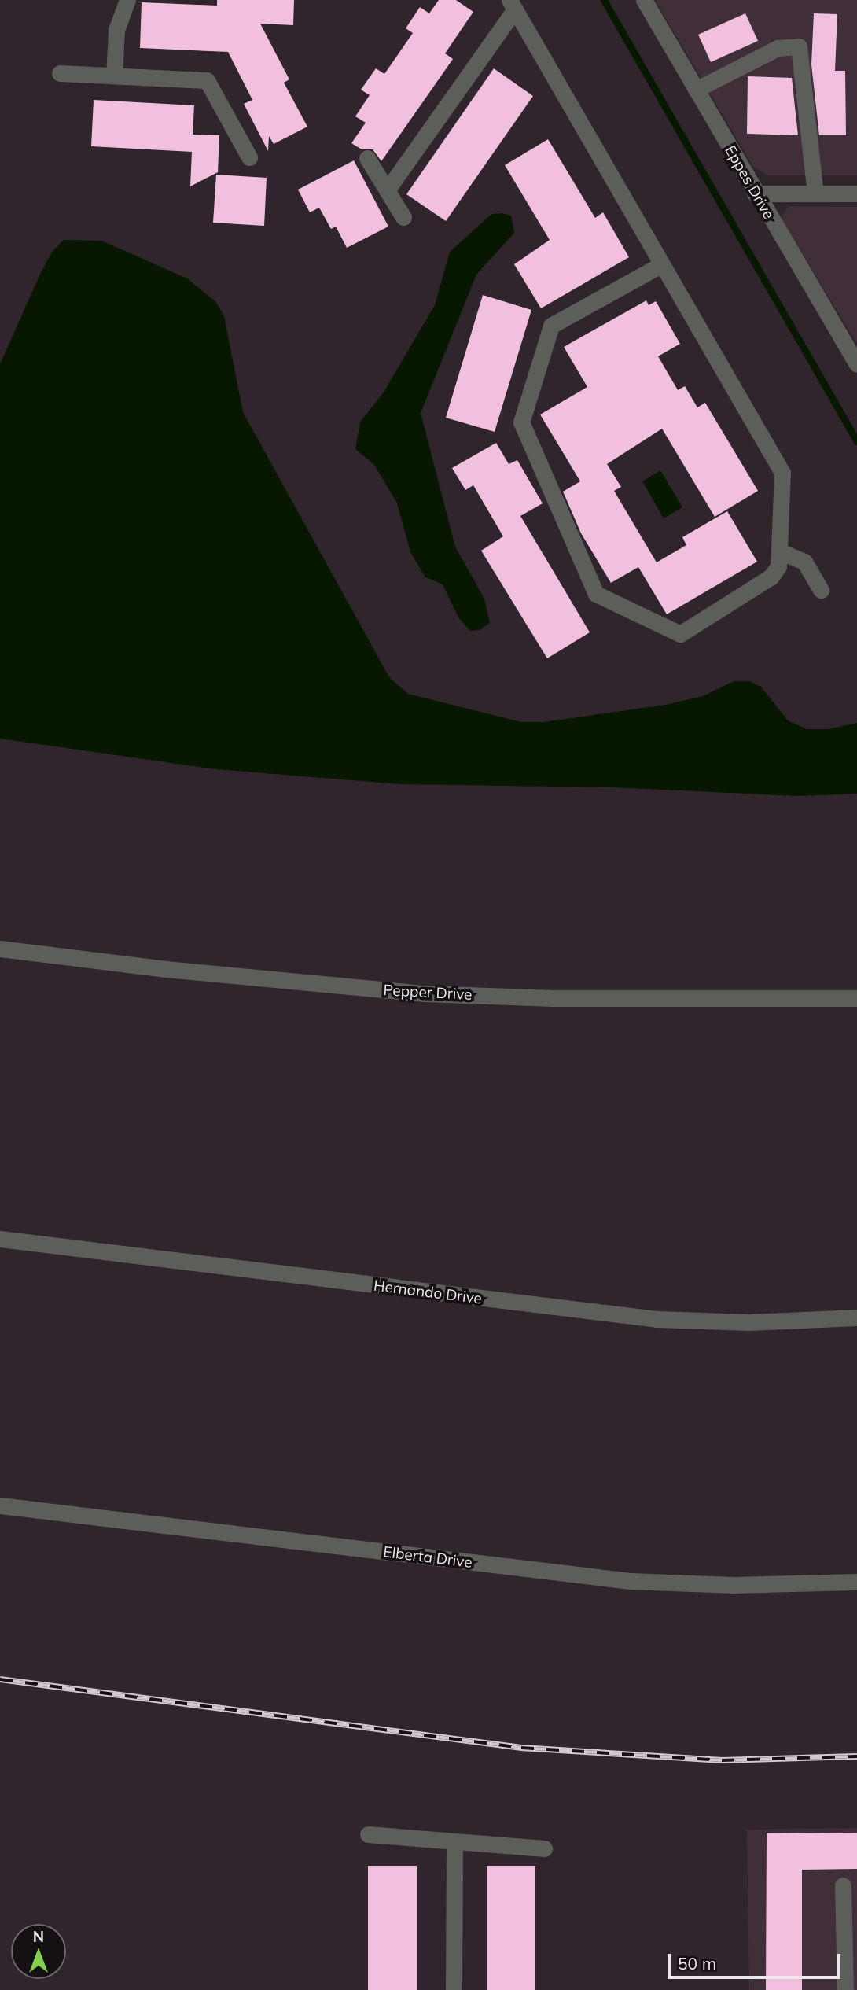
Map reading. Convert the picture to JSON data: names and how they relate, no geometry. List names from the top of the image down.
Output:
{
  "streets": {
    "street": [
      "Eppes Drive",
      "Pepper Drive",
      "Hernando Drive",
      "Elberta Drive"
    ]
  },
  "scale_bar": "50 m",
  "north": "top"
}
